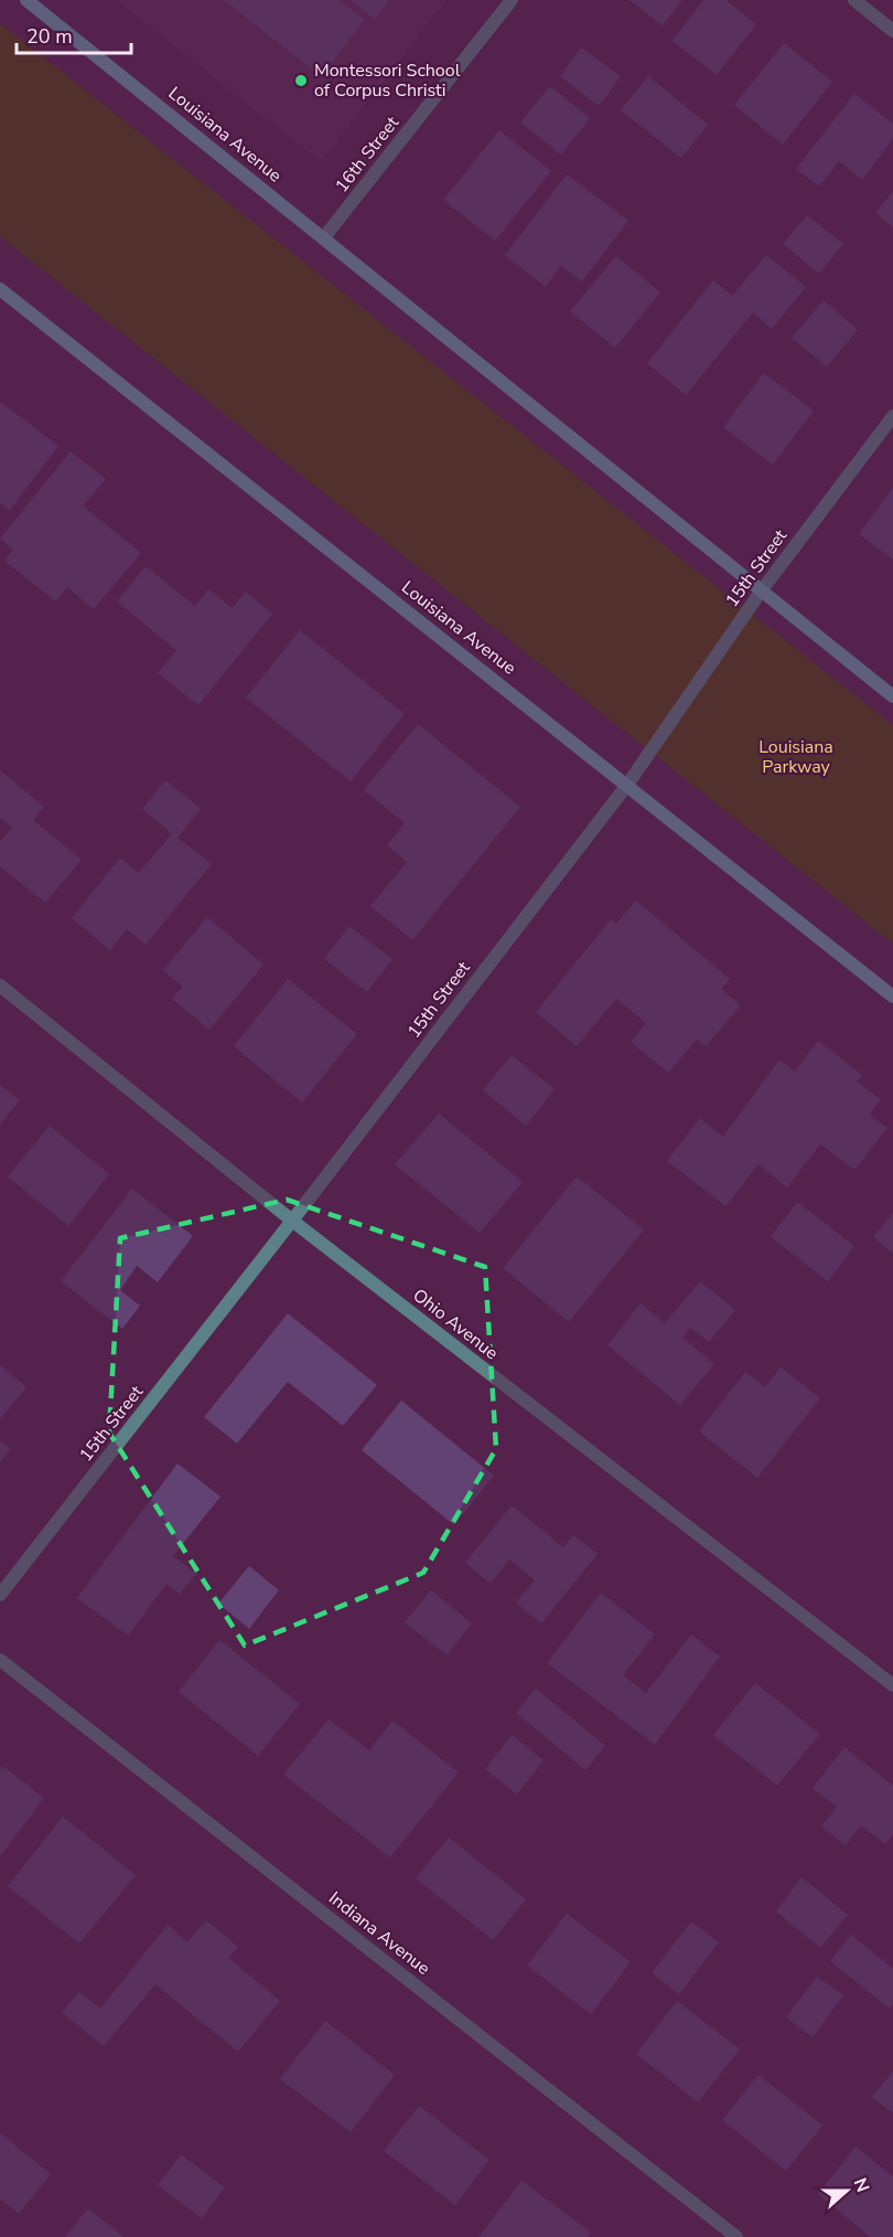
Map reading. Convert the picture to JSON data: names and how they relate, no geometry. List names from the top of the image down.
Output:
{
  "streets": {
    "main road": ["Louisiana Avenue"],
    "street": [
      "16th Street",
      "15th Street",
      "Ohio Avenue",
      "Indiana Avenue"
    ]
  },
  "crossings": [
    ["Louisiana Avenue", "16th Street"],
    ["Louisiana Avenue", "15th Street"],
    ["15th Street", "Ohio Avenue"]
  ],
  "parks": ["Louisiana Parkway"],
  "places": ["Montessori School of Corpus Christi"],
  "scale_bar": "20 m",
  "north": "right"
}
